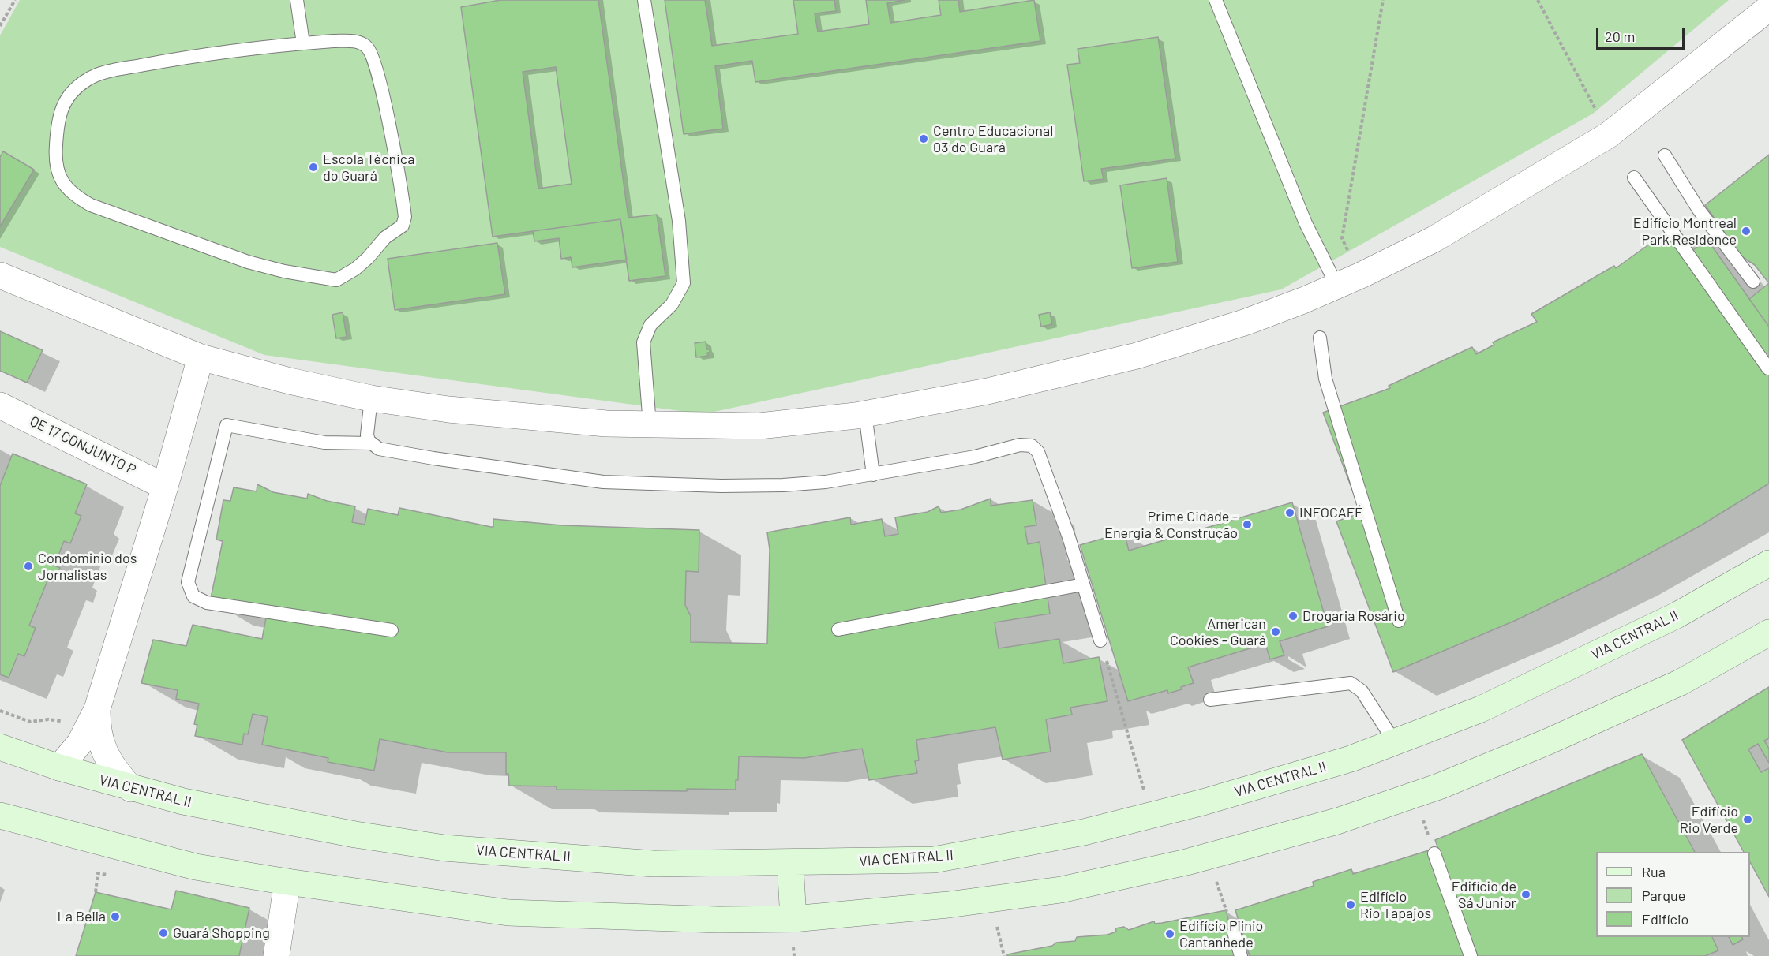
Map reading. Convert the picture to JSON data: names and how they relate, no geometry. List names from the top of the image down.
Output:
{
  "streets": {
    "street": ["QE 17 CONJUNTO P", "VIA CENTRAL II"]
  },
  "places": [
    "Centro Educacional 03 do Guará",
    "Escola Técnica do Guará",
    "Edifício Montreal Park Residence",
    "INFOCAFÉ",
    "Prime Cidade - Energia & Construção",
    "Condominio dos Jornalistas",
    "Drogaria Rosário",
    "American Cookies - Guará",
    "Edifício Rio Verde",
    "Edifício de Sá Junior",
    "Edifício Rio Tapajos",
    "La Bella",
    "Guará Shopping",
    "Edifício Plinio Cantanhede"
  ],
  "legend": ["Rua", "Parque", "Edifício"],
  "scale_bar": "20 m"
}
